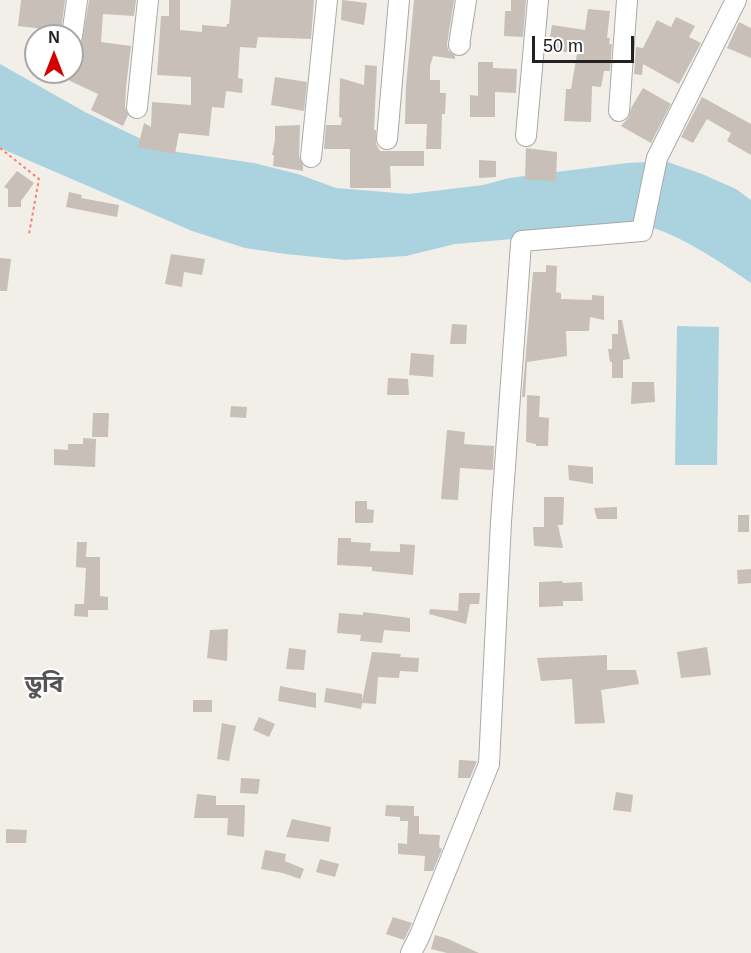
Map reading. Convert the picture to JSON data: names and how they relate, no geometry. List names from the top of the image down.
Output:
{
  "districts": ["ডুবি"],
  "scale_bar": "50 m",
  "north": "top"
}
